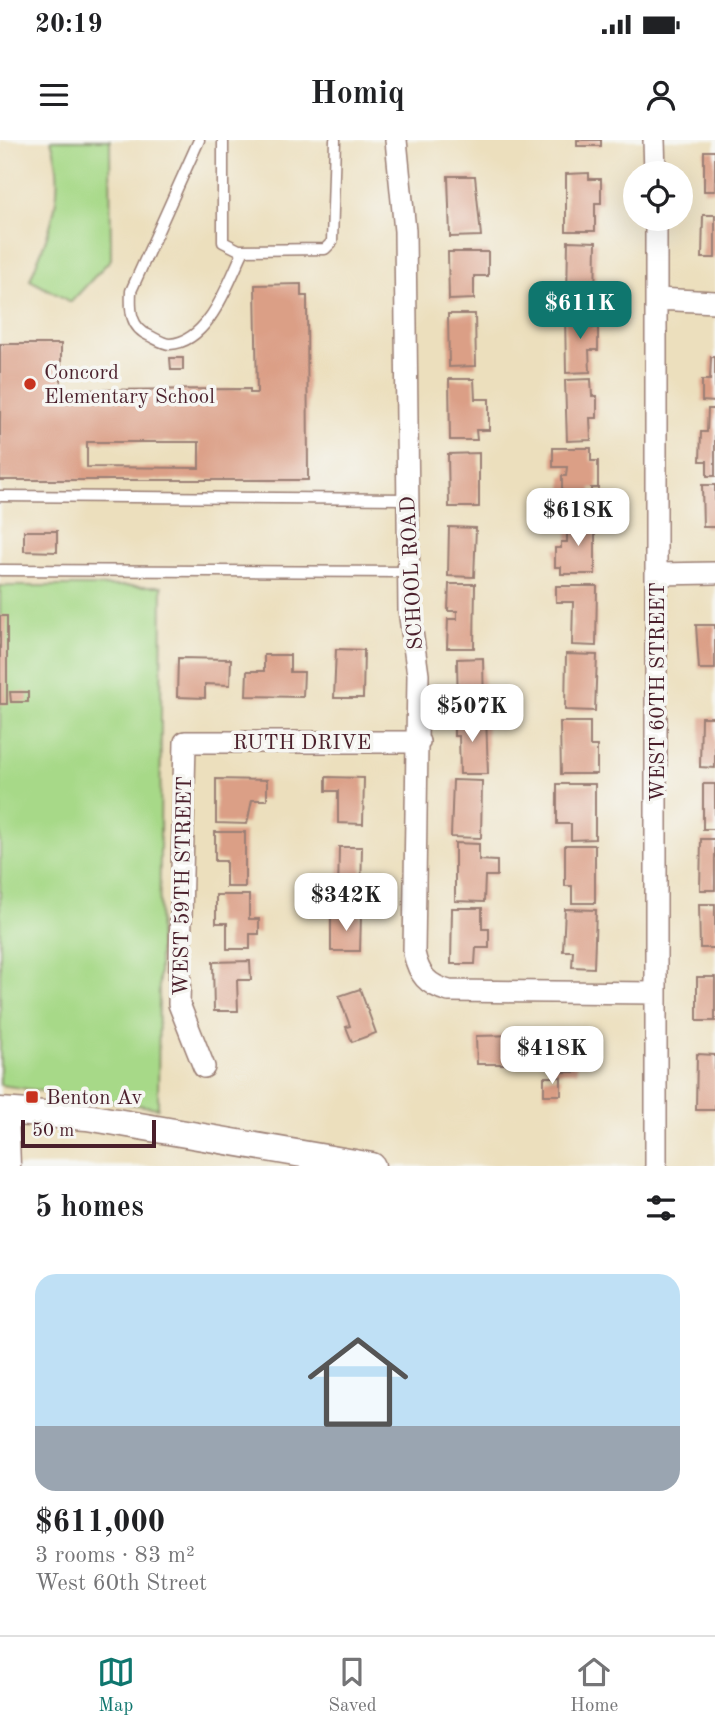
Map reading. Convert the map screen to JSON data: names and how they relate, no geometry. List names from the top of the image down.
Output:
{
  "streets": {
    "street": [
      "SCHOOL ROAD",
      "WEST 60TH STREET",
      "RUTH DRIVE",
      "WEST 59TH STREET"
    ]
  },
  "crossings": [
    ["SCHOOL ROAD", "WEST 60TH STREET"],
    ["SCHOOL ROAD", "RUTH DRIVE"],
    ["RUTH DRIVE", "WEST 59TH STREET"]
  ],
  "places": {
    "other": ["Concord Elementary School"],
    "transit": ["Benton Av"]
  },
  "scale_bar": "50 m",
  "page": {
    "status": "20:19",
    "header": "Homiq",
    "price": [
      "$611K",
      "$618K",
      "$507K",
      "$342K",
      "$418K"
    ],
    "scale": "50 m",
    "heading": "5 homes",
    "list": [
      {
        "name": "$611,000",
        "note": "3 rooms · 83 m² · West 60th Street"
      }
    ],
    "tabs": ["Map", "Saved", "Home"]
  }
}
